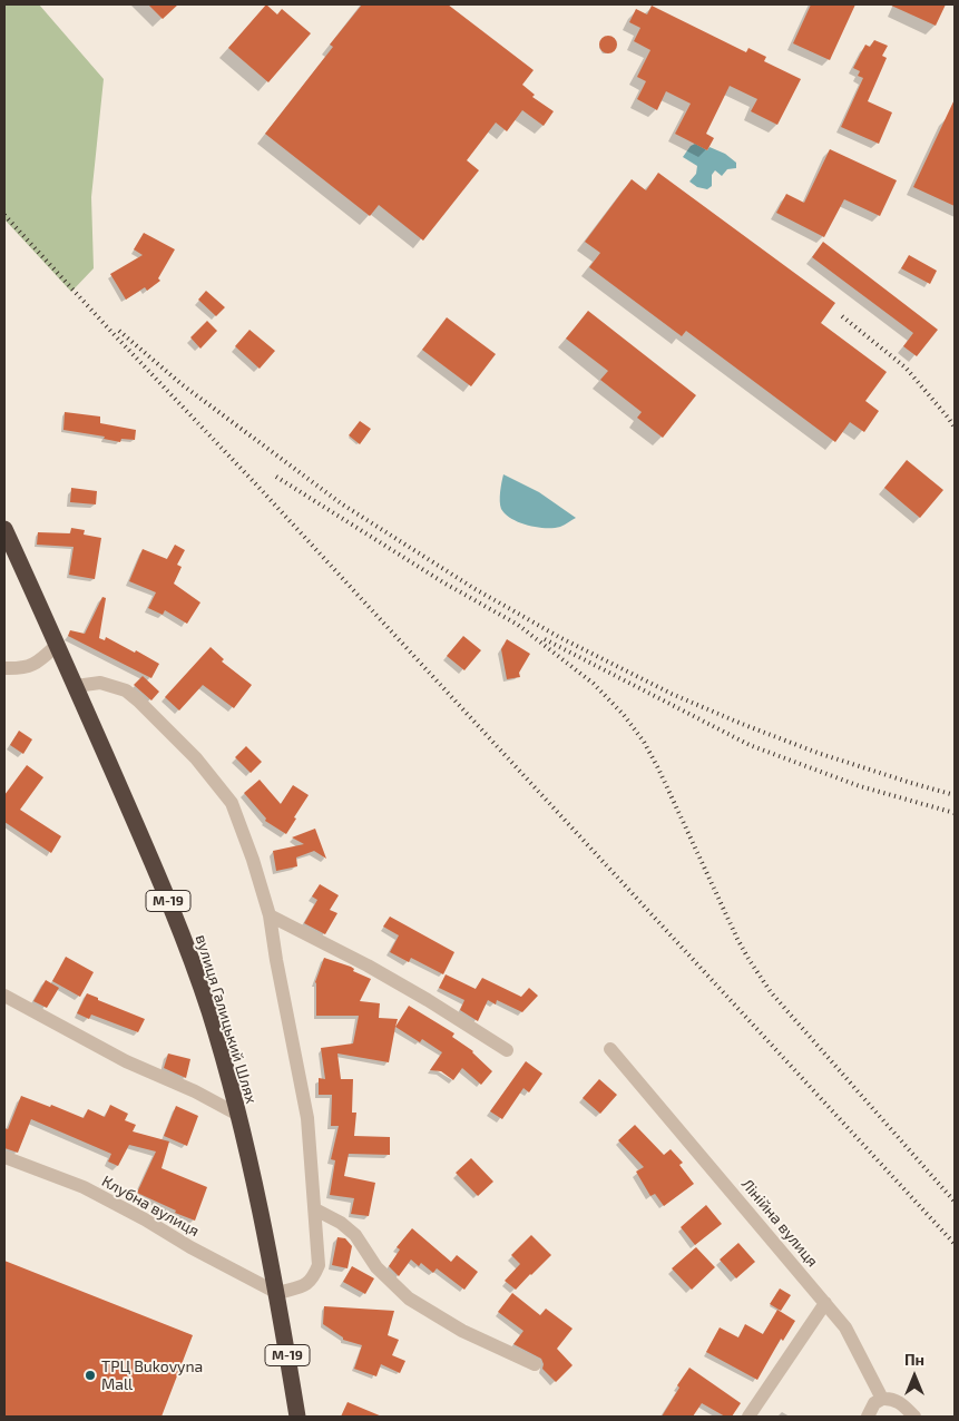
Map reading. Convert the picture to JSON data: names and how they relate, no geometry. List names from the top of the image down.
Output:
{
  "streets": {
    "highway": ["М-19", "вулиця Галицький Шлях"],
    "street": ["Клубна вулиця", "Лінійна вулиця"]
  },
  "crossings": [
    ["вулиця Галицький Шлях", "Клубна вулиця"]
  ],
  "places": ["ТРЦ Bukovyna Mall"],
  "north": "top"
}
